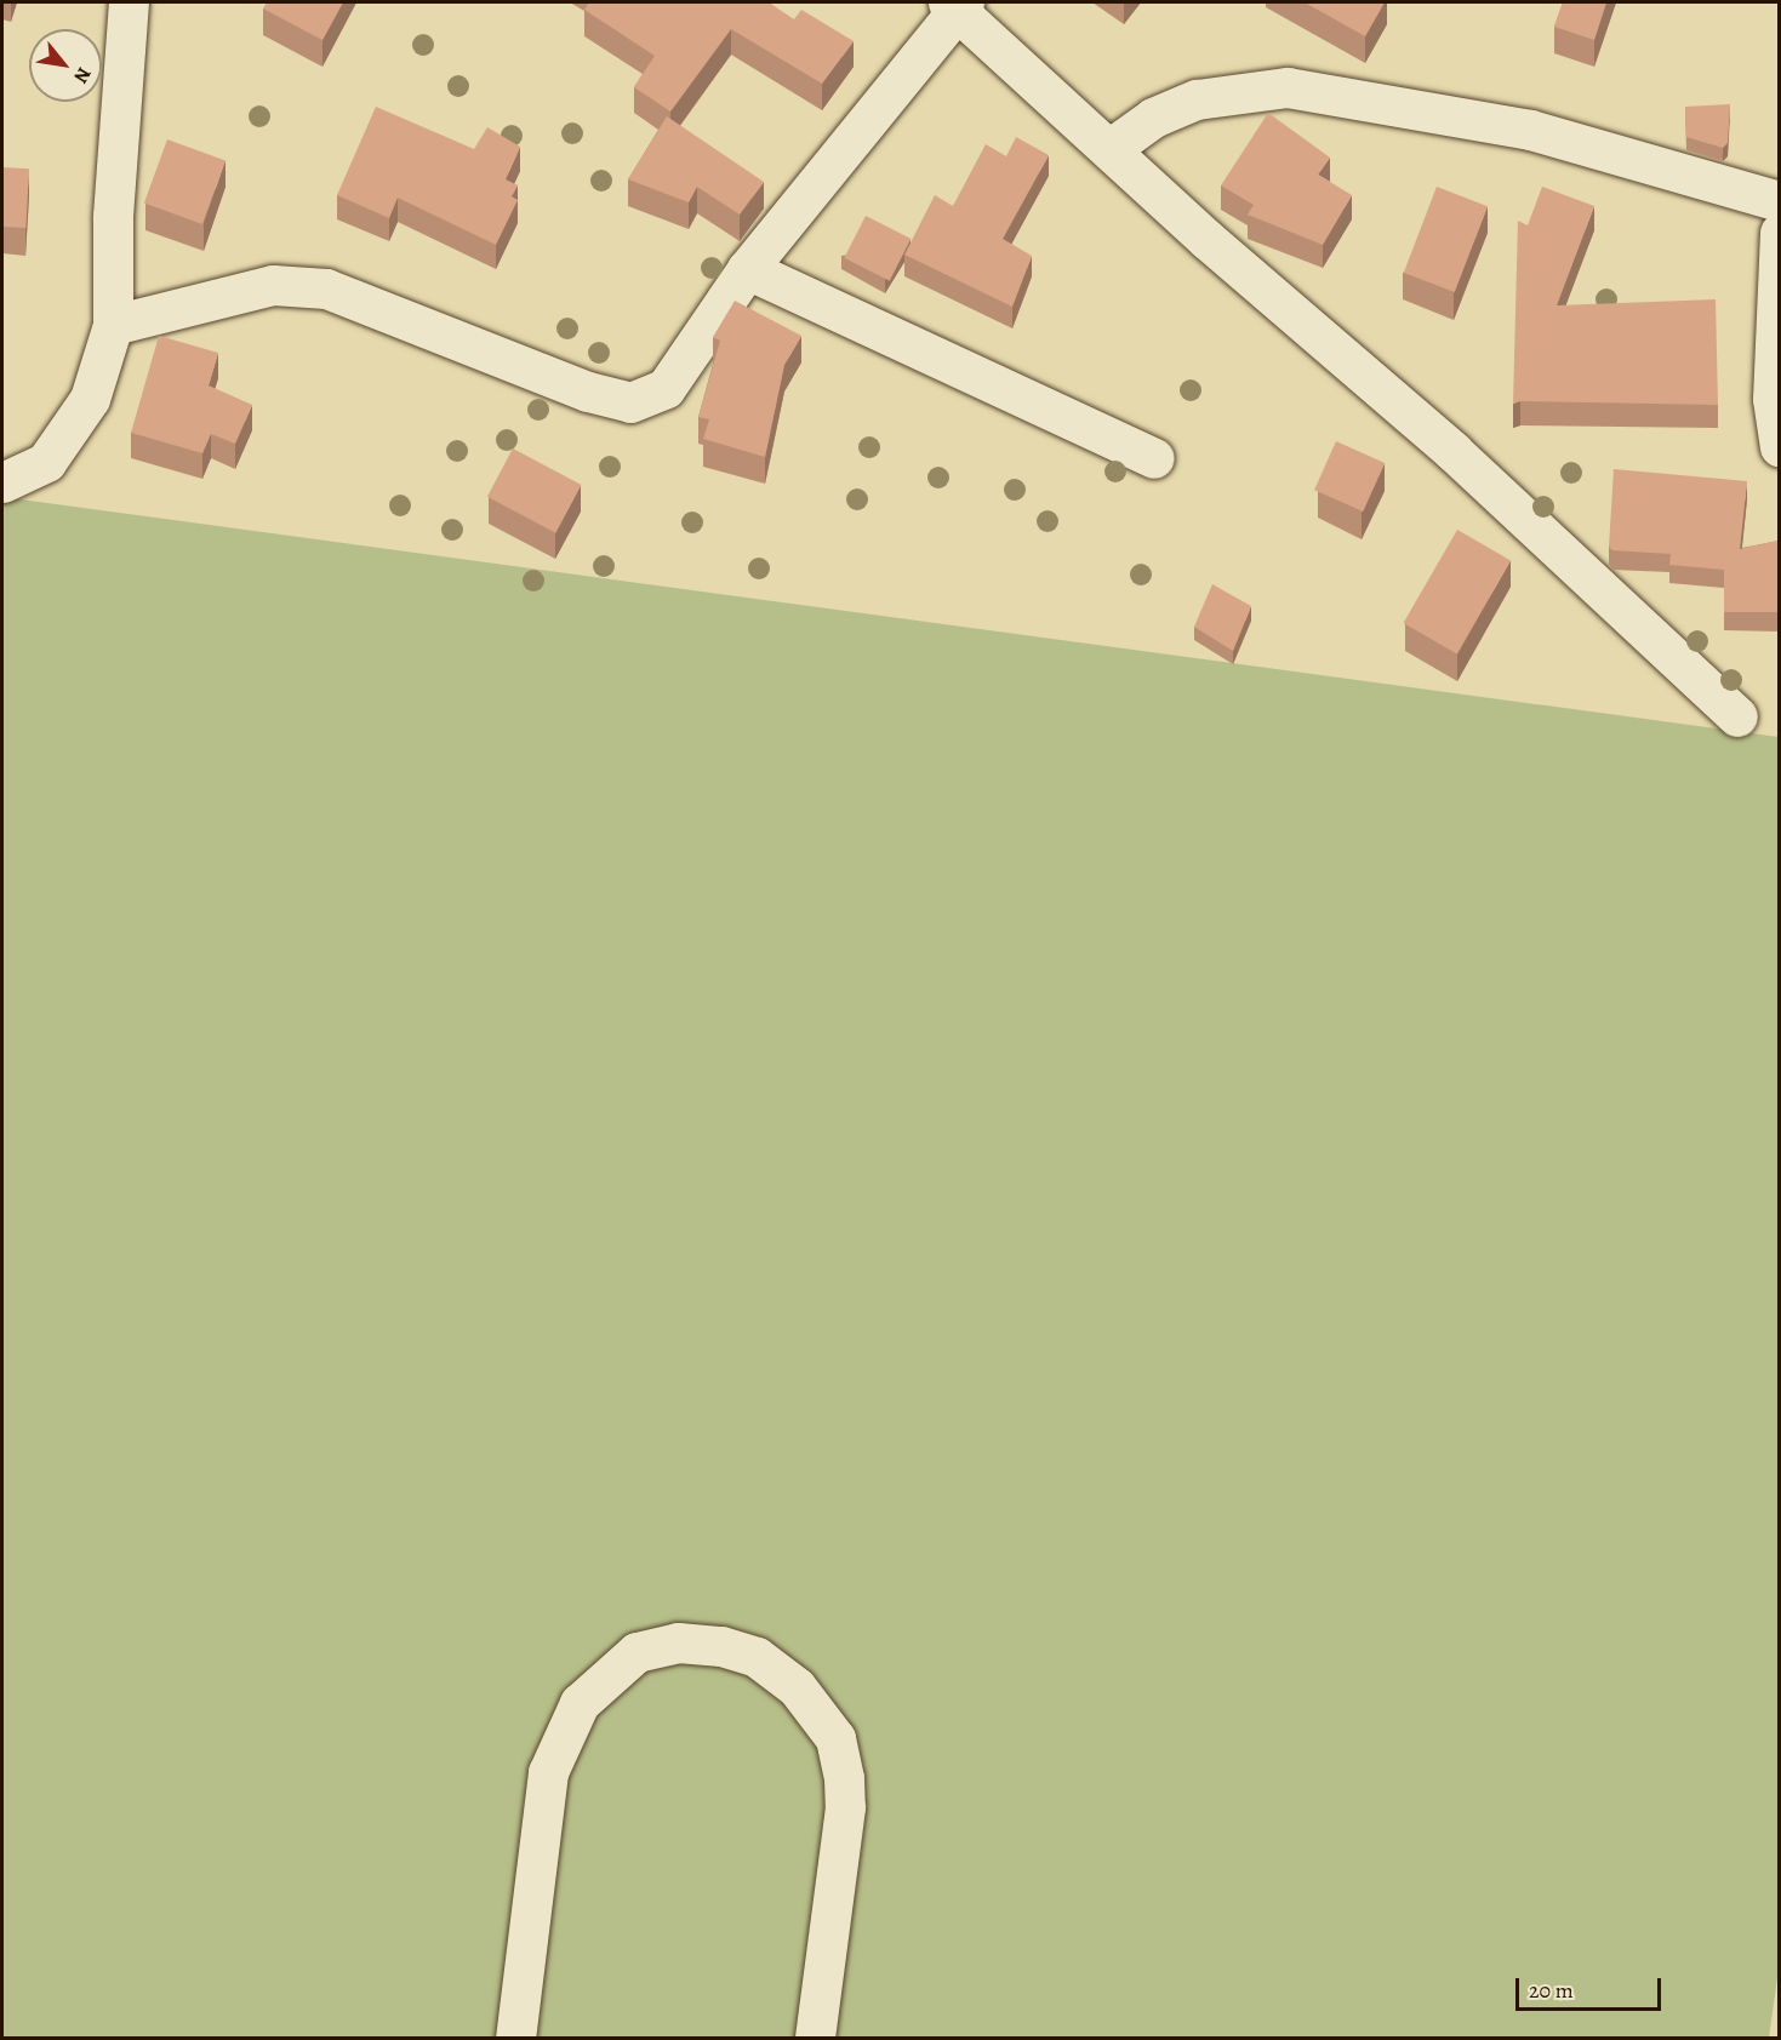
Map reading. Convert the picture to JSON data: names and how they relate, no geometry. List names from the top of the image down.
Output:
{
  "scale_bar": "20 m",
  "north": "bottom right"
}
